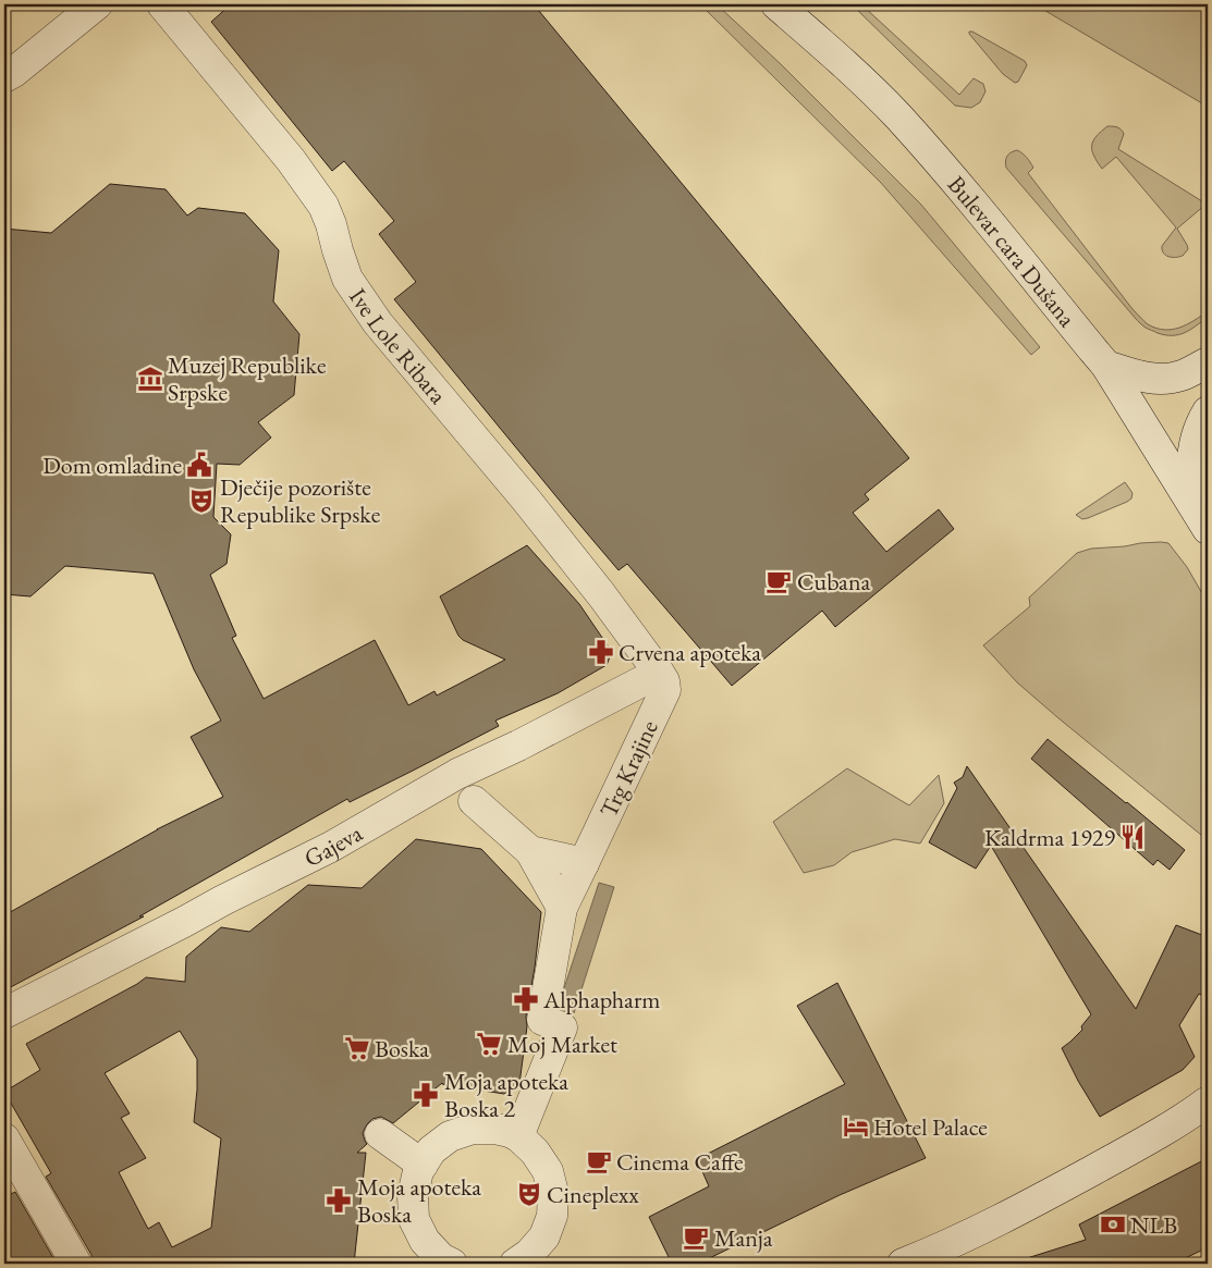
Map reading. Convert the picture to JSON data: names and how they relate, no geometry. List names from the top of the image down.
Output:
{
  "streets": {
    "street": [
      "Bulevar cara Dušana",
      "Ive Lole Ribara",
      "Trg Krajine",
      "Gajeva"
    ]
  },
  "crossings": [
    ["Ive Lole Ribara", "Trg Krajine"],
    ["Ive Lole Ribara", "Gajeva"],
    ["Trg Krajine", "Gajeva"]
  ],
  "places": {
    "museum": ["Muzej Republike Srpske"],
    "public building": ["Dom omladine"],
    "theatre": ["Dječije pozorište Republike Srpske", "Cineplexx"],
    "cafe": ["Cubana", "Cinema Caffe", "Manja"],
    "pharmacy": [
      "Crvena apoteka",
      "Alphapharm",
      "Moja apoteka Boska 2",
      "Moja apoteka Boska"
    ],
    "restaurant": ["Kaldrma 1929"],
    "supermarket": ["Moj Market", "Boska"],
    "hotel": ["Hotel Palace"],
    "bank": ["NLB"]
  }
}
